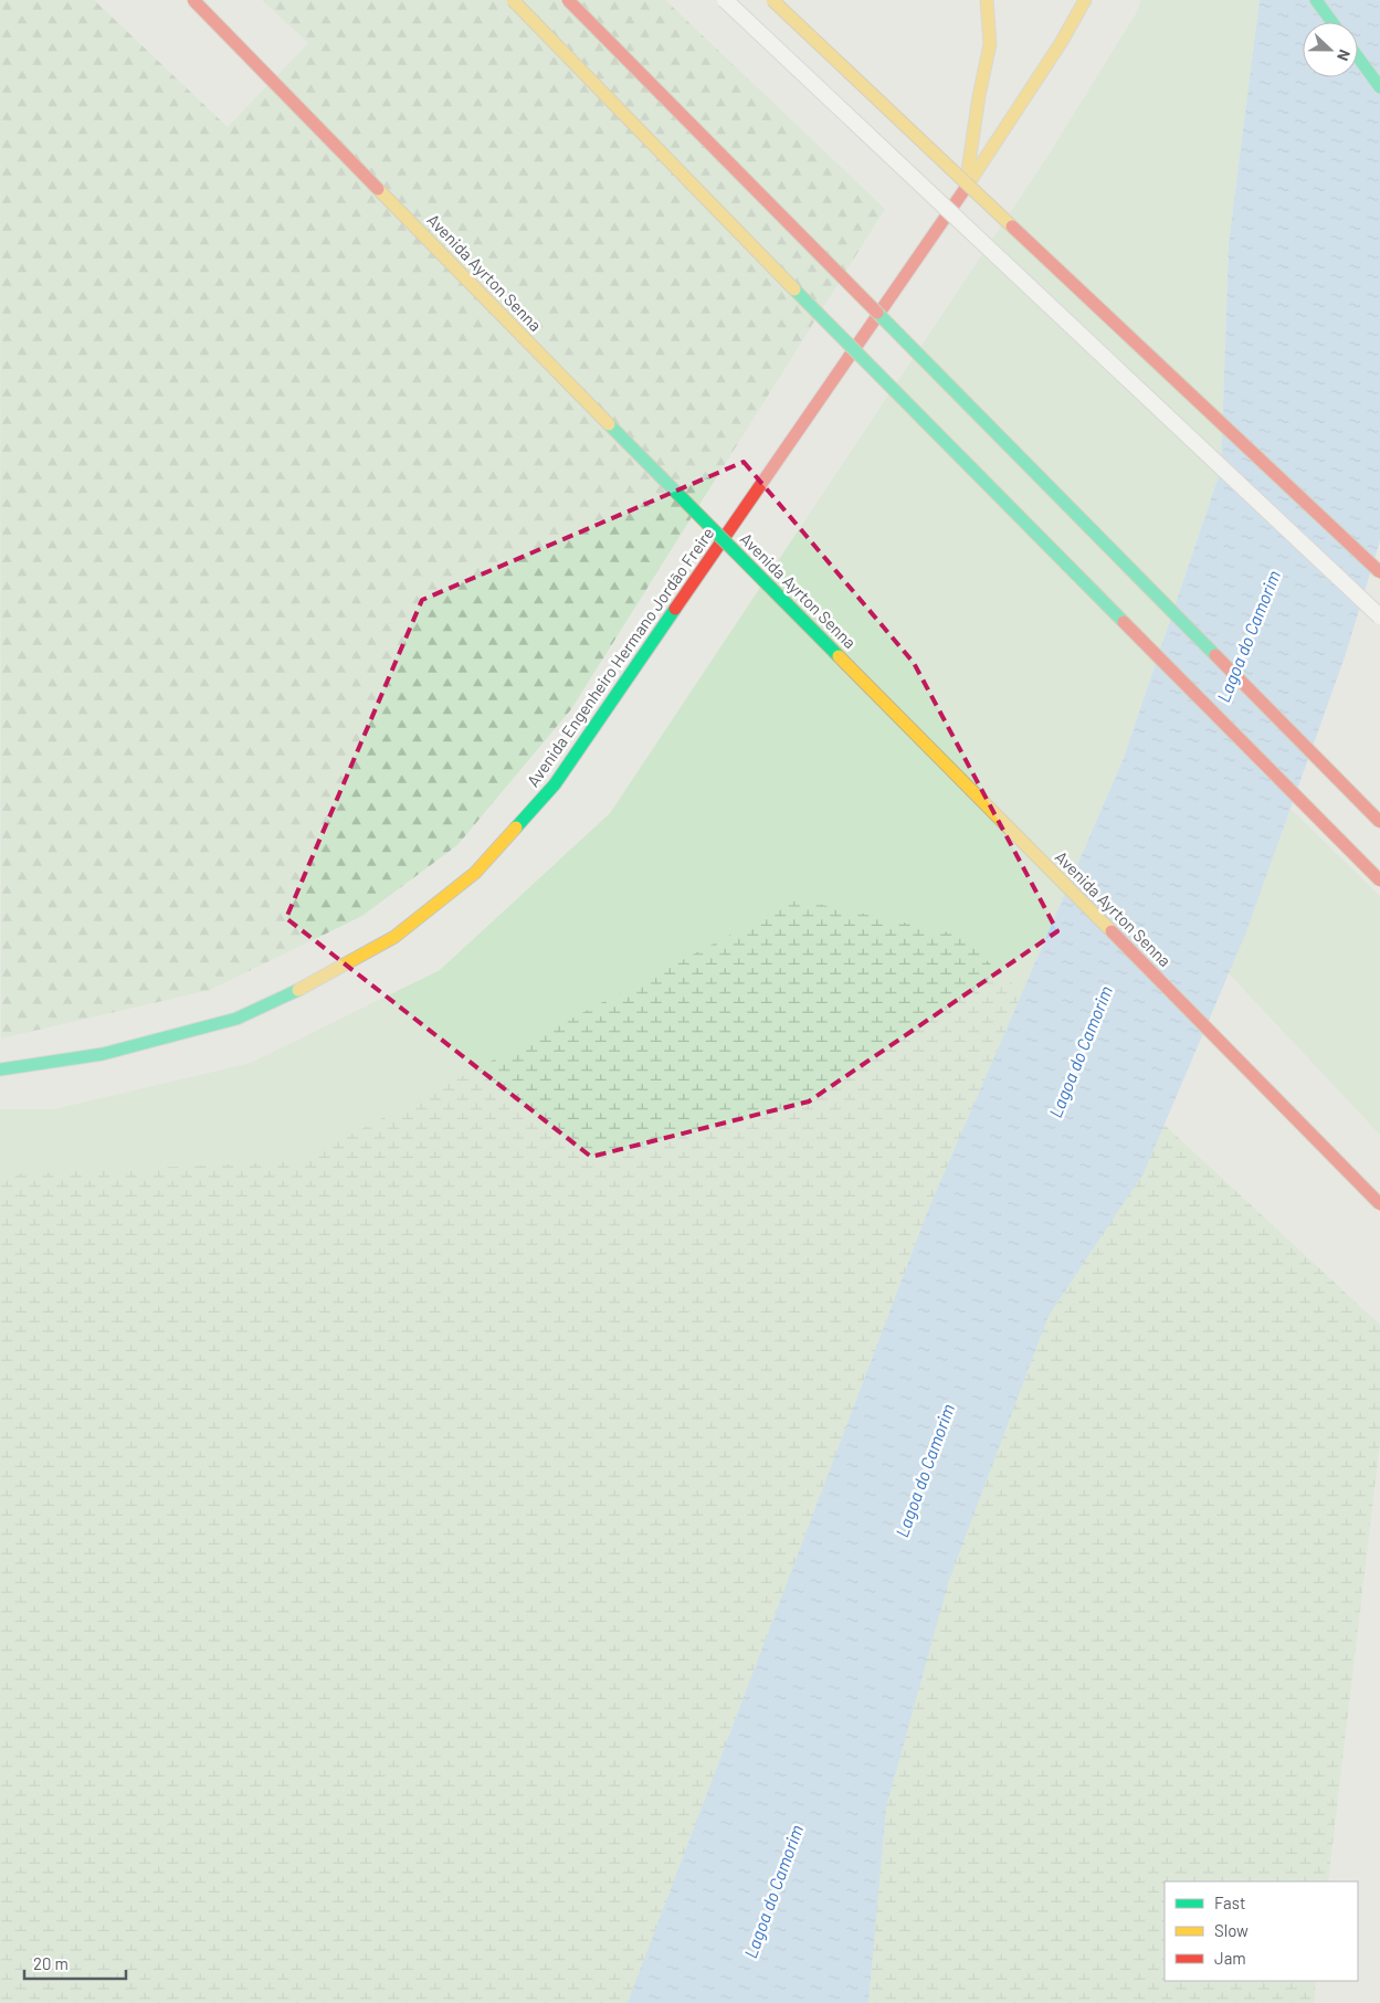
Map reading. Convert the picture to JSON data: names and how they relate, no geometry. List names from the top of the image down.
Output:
{
  "streets": {
    "main road": ["Avenida Ayrton Senna", "Avenida Engenheiro Hermano Jordão Freire"]
  },
  "water": ["Lagoa do Camorim"],
  "legend": ["Fast", "Slow", "Jam"],
  "scale_bar": "20 m",
  "north": "right"
}
